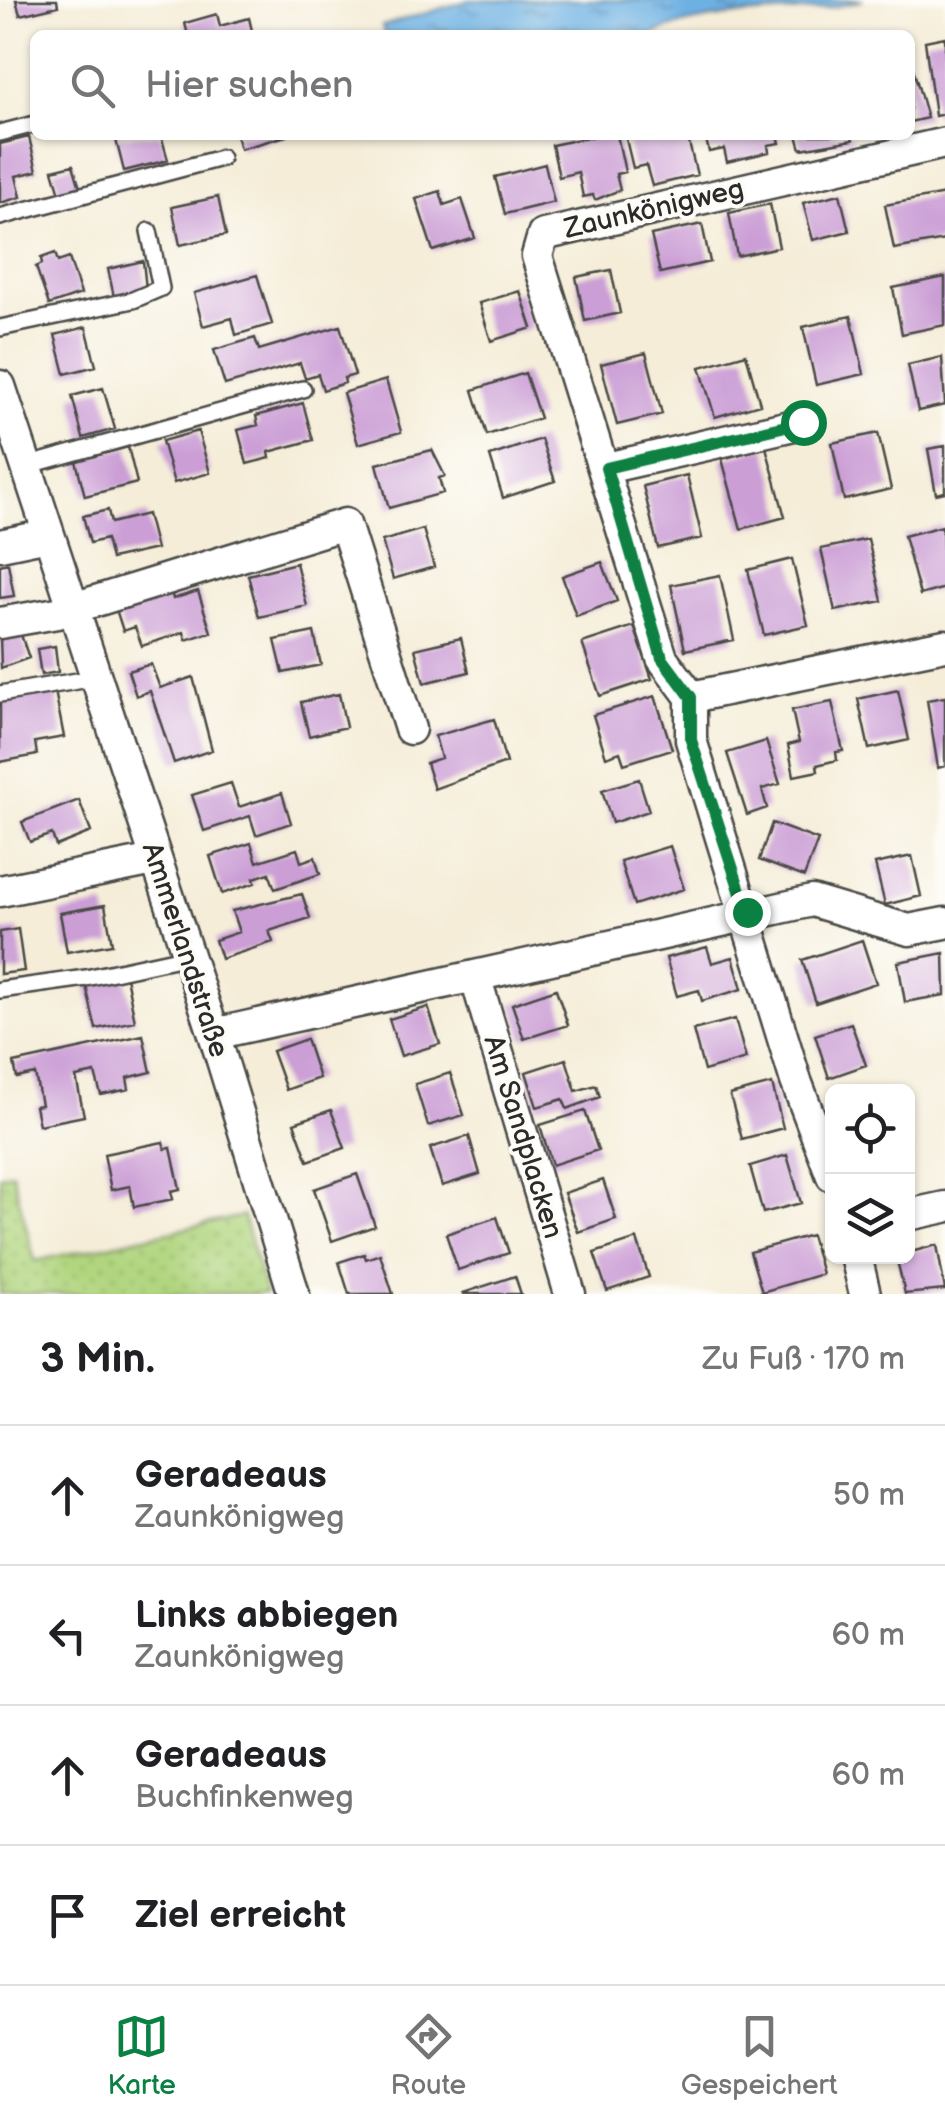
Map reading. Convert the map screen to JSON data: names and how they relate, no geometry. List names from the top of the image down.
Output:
{
  "streets": {
    "street": ["Zaunkönigweg", "Ammerlandstraße", "Am Sandplacken"]
  },
  "page": {
    "search": "Hier suchen",
    "heading": ["3 Min.", "Zu Fuß · 170 m"],
    "list": [
      ["Geradeaus", "Zaunkönigweg", "50 m"],
      ["Links abbiegen", "Zaunkönigweg", "60 m"],
      ["Geradeaus", "Buchfinkenweg", "60 m"],
      "Ziel erreicht"
    ],
    "nav": ["Karte", "Route", "Gespeichert"]
  }
}
